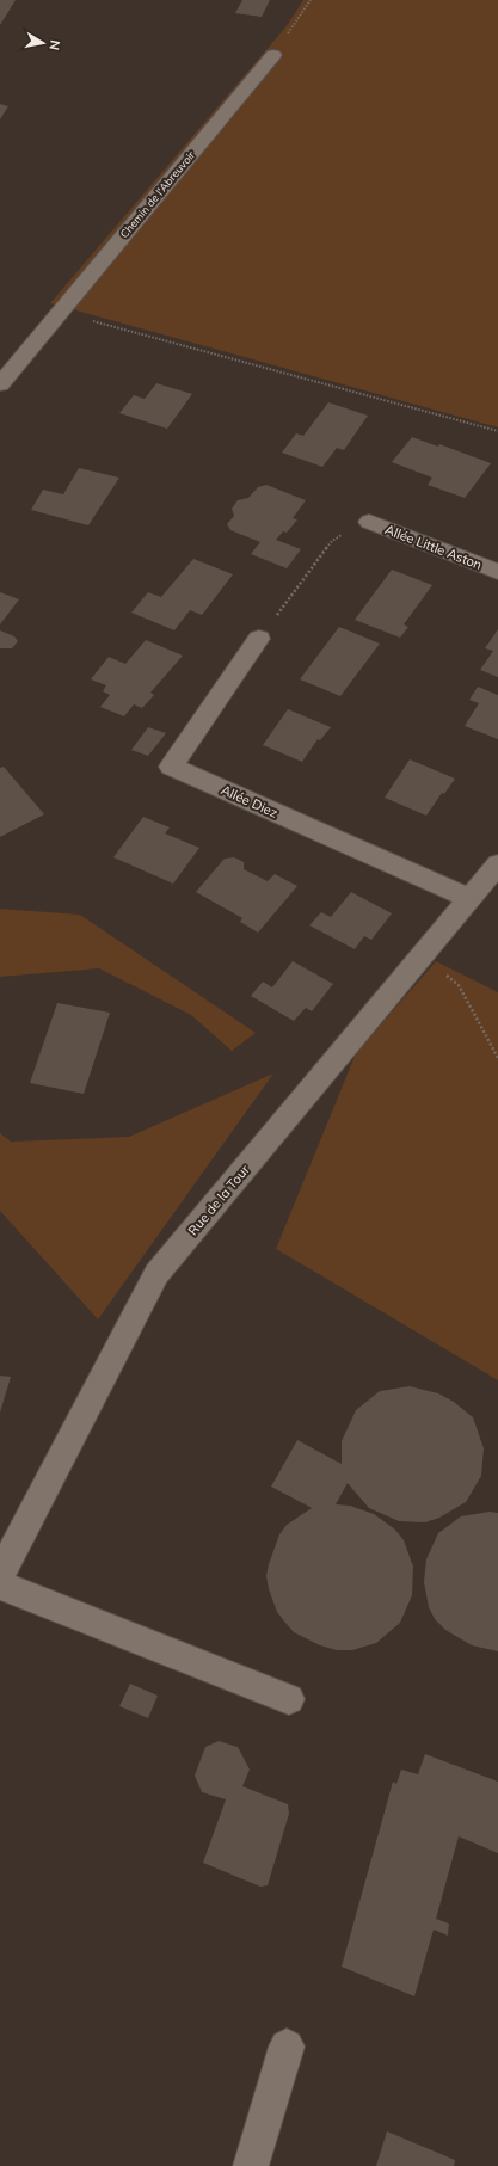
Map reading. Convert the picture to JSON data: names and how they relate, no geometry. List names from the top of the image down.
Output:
{
  "streets": {
    "street": [
      "Chemin de l'Abreuvoir",
      "Allée Little Aston",
      "Allée Diez",
      "Rue de la Tour"
    ]
  },
  "crossings": [
    ["Allée Diez", "Rue de la Tour"]
  ],
  "north": "right"
}
